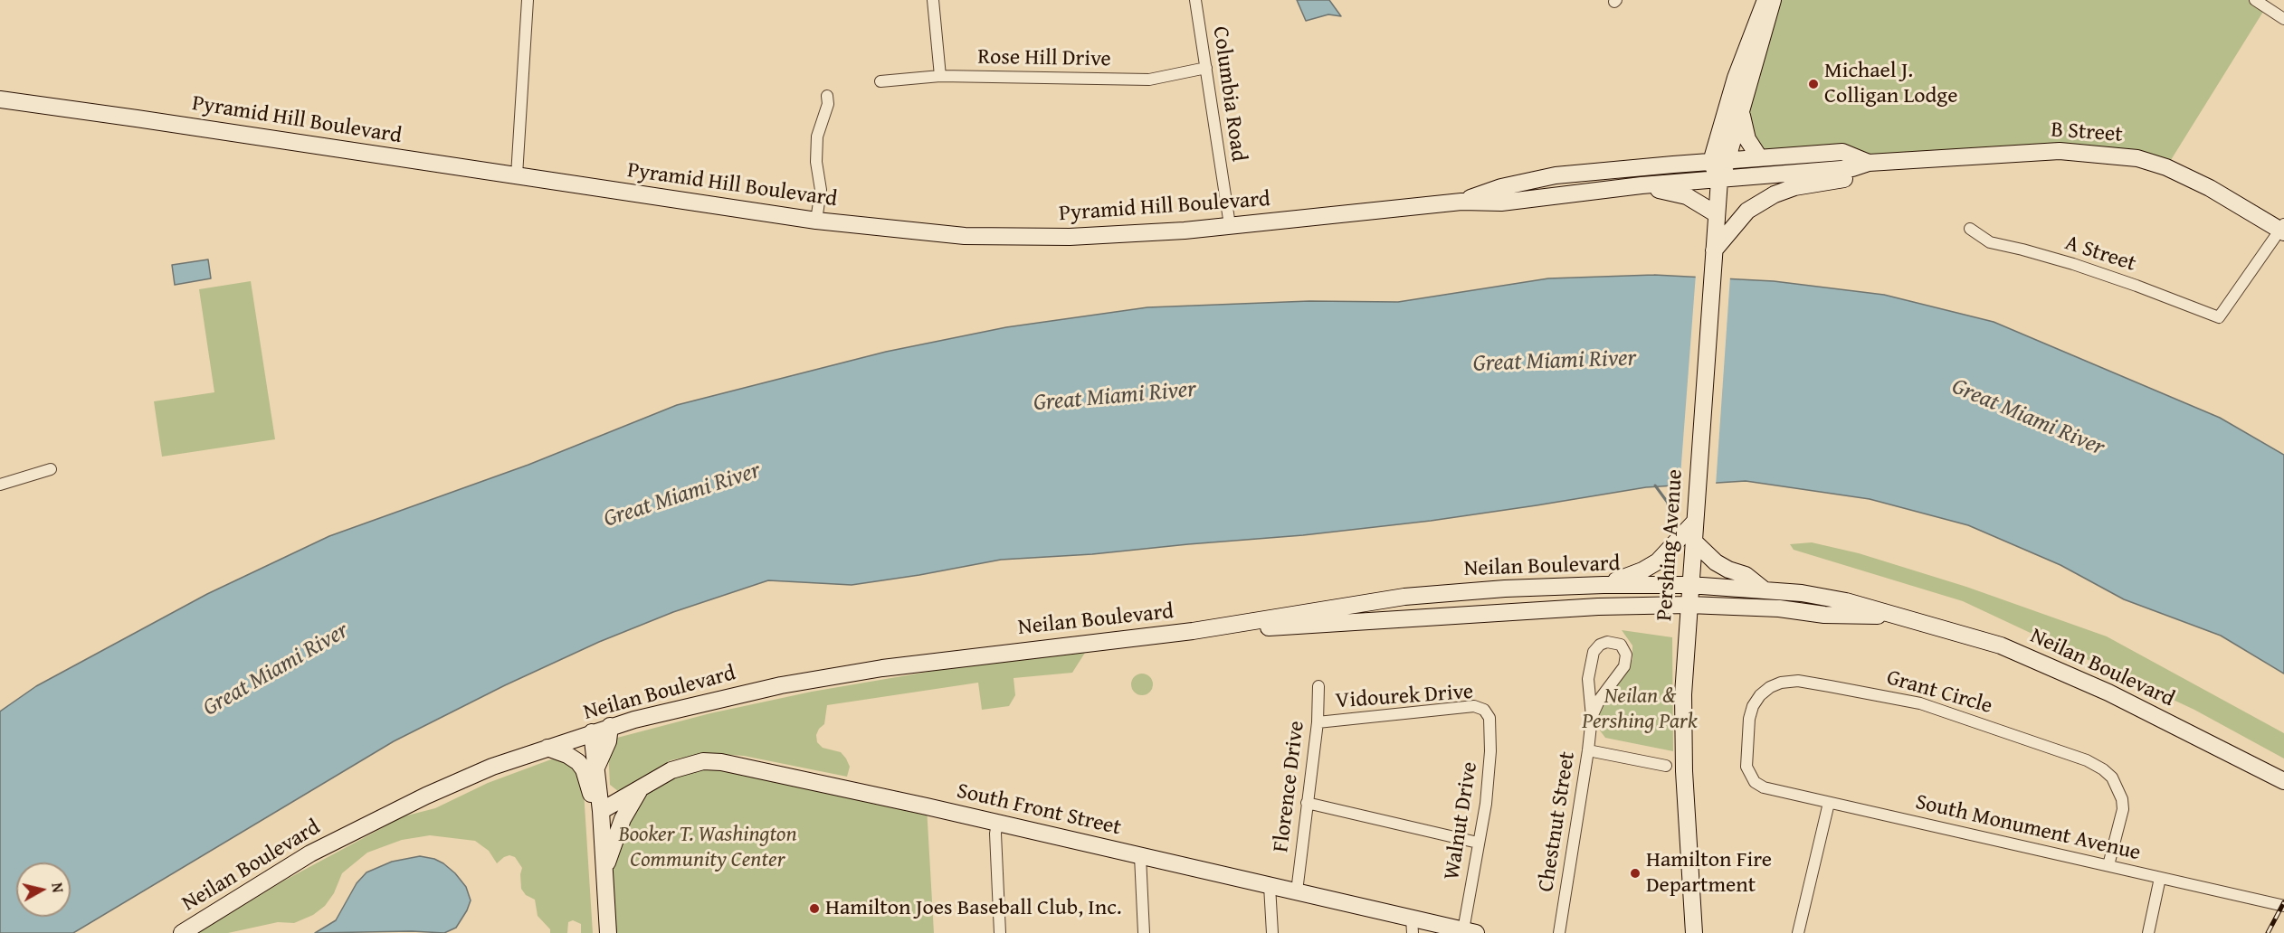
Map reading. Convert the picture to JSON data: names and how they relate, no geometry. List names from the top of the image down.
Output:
{
  "streets": {
    "street": [
      "Rose Hill Drive",
      "Columbia Road",
      "Pyramid Hill Boulevard",
      "B Street",
      "A Street",
      "Pershing Avenue",
      "Neilan Boulevard",
      "Grant Circle",
      "Vidourek Drive",
      "Florence Drive",
      "South Front Street",
      "Walnut Drive",
      "Chestnut Street",
      "South Monument Avenue"
    ]
  },
  "crossings": [
    ["Rose Hill Drive", "Columbia Road"],
    ["Columbia Road", "Pyramid Hill Boulevard"],
    ["Pyramid Hill Boulevard", "B Street"],
    ["Pyramid Hill Boulevard", "Pershing Avenue"],
    ["B Street", "A Street"],
    ["B Street", "Pershing Avenue"],
    ["Pershing Avenue", "Neilan Boulevard"],
    ["Grant Circle", "South Monument Avenue"],
    ["Vidourek Drive", "Florence Drive"],
    ["Vidourek Drive", "Walnut Drive"],
    ["Florence Drive", "South Front Street"],
    ["South Front Street", "Walnut Drive"]
  ],
  "water": ["Great Miami River"],
  "parks": ["Neilan & Pershing Park", "Booker T. Washington Community Center"],
  "places": ["Michael J. Colligan Lodge", "Hamilton Fire Department", "Hamilton Joes Baseball Club, Inc."],
  "north": "right"
}
